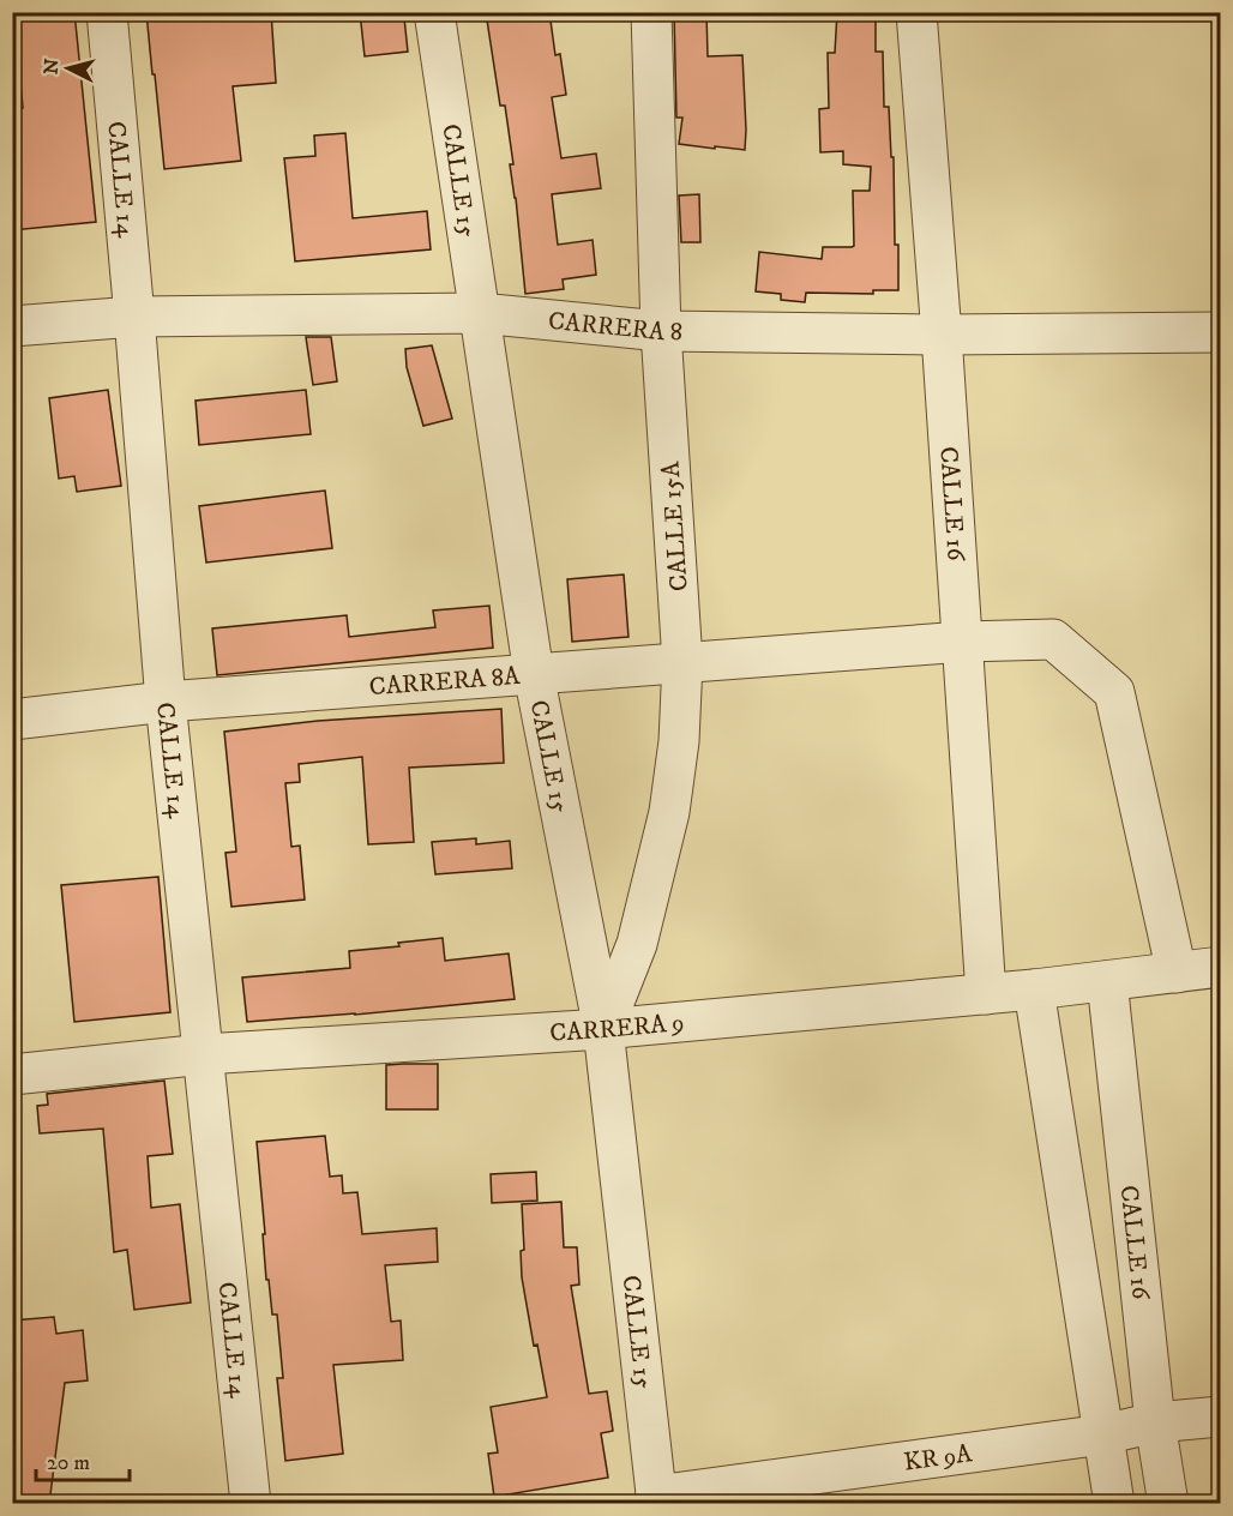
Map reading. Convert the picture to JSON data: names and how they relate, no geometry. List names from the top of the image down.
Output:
{
  "streets": {
    "street": [
      "CALLE 14",
      "CALLE 15",
      "CARRERA 8",
      "CALLE 16",
      "CALLE 15A",
      "CARRERA 8A",
      "CARRERA 9",
      "KR 9A"
    ]
  },
  "crossings": [
    ["CALLE 14", "CARRERA 8"],
    ["CALLE 14", "CARRERA 8A"],
    ["CALLE 14", "CARRERA 9"],
    ["CALLE 15", "CARRERA 8"],
    ["CALLE 15", "CALLE 15A"],
    ["CALLE 15", "CARRERA 8A"],
    ["CALLE 15", "CARRERA 9"],
    ["CALLE 15", "KR 9A"],
    ["CARRERA 8", "CALLE 16"],
    ["CARRERA 8", "CALLE 15A"],
    ["CALLE 16", "CARRERA 8A"],
    ["CALLE 16", "CARRERA 9"],
    ["CALLE 16", "KR 9A"],
    ["CALLE 15A", "CARRERA 8A"],
    ["CALLE 15A", "CARRERA 9"],
    ["CARRERA 8A", "CARRERA 9"]
  ],
  "scale_bar": "20 m",
  "north": "left"
}
